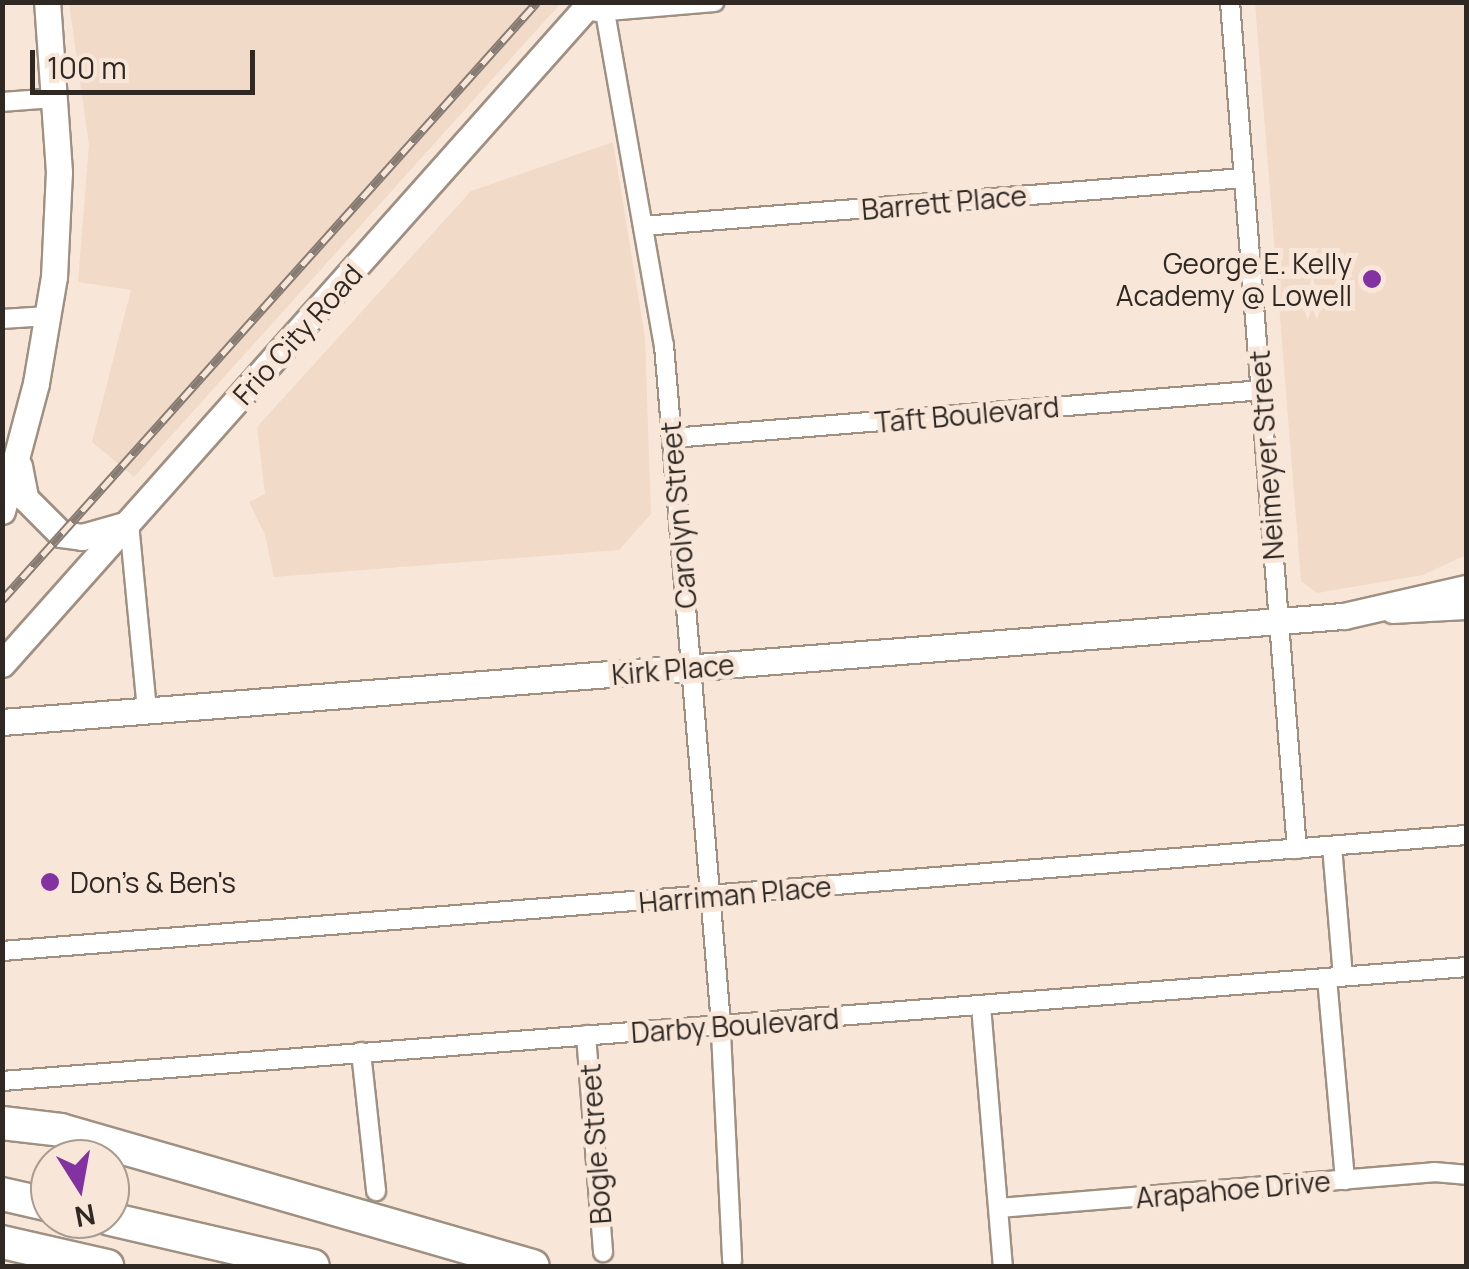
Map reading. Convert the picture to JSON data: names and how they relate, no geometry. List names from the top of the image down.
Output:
{
  "streets": {
    "main road": ["Frio City Road", "Kirk Place"],
    "street": [
      "Barrett Place",
      "Taft Boulevard",
      "Neimeyer Street",
      "Carolyn Street",
      "Harriman Place",
      "Darby Boulevard",
      "Bogle Street",
      "Arapahoe Drive"
    ]
  },
  "crossings": [
    ["Barrett Place", "Neimeyer Street"],
    ["Barrett Place", "Carolyn Street"],
    ["Frio City Road", "Carolyn Street"],
    ["Taft Boulevard", "Neimeyer Street"],
    ["Taft Boulevard", "Carolyn Street"],
    ["Neimeyer Street", "Kirk Place"],
    ["Neimeyer Street", "Harriman Place"],
    ["Carolyn Street", "Kirk Place"],
    ["Carolyn Street", "Harriman Place"],
    ["Carolyn Street", "Darby Boulevard"],
    ["Darby Boulevard", "Bogle Street"]
  ],
  "places": ["George E. Kelly Academy @ Lowell", "Don's & Ben's"],
  "scale_bar": "100 m",
  "north": "bottom"
}
